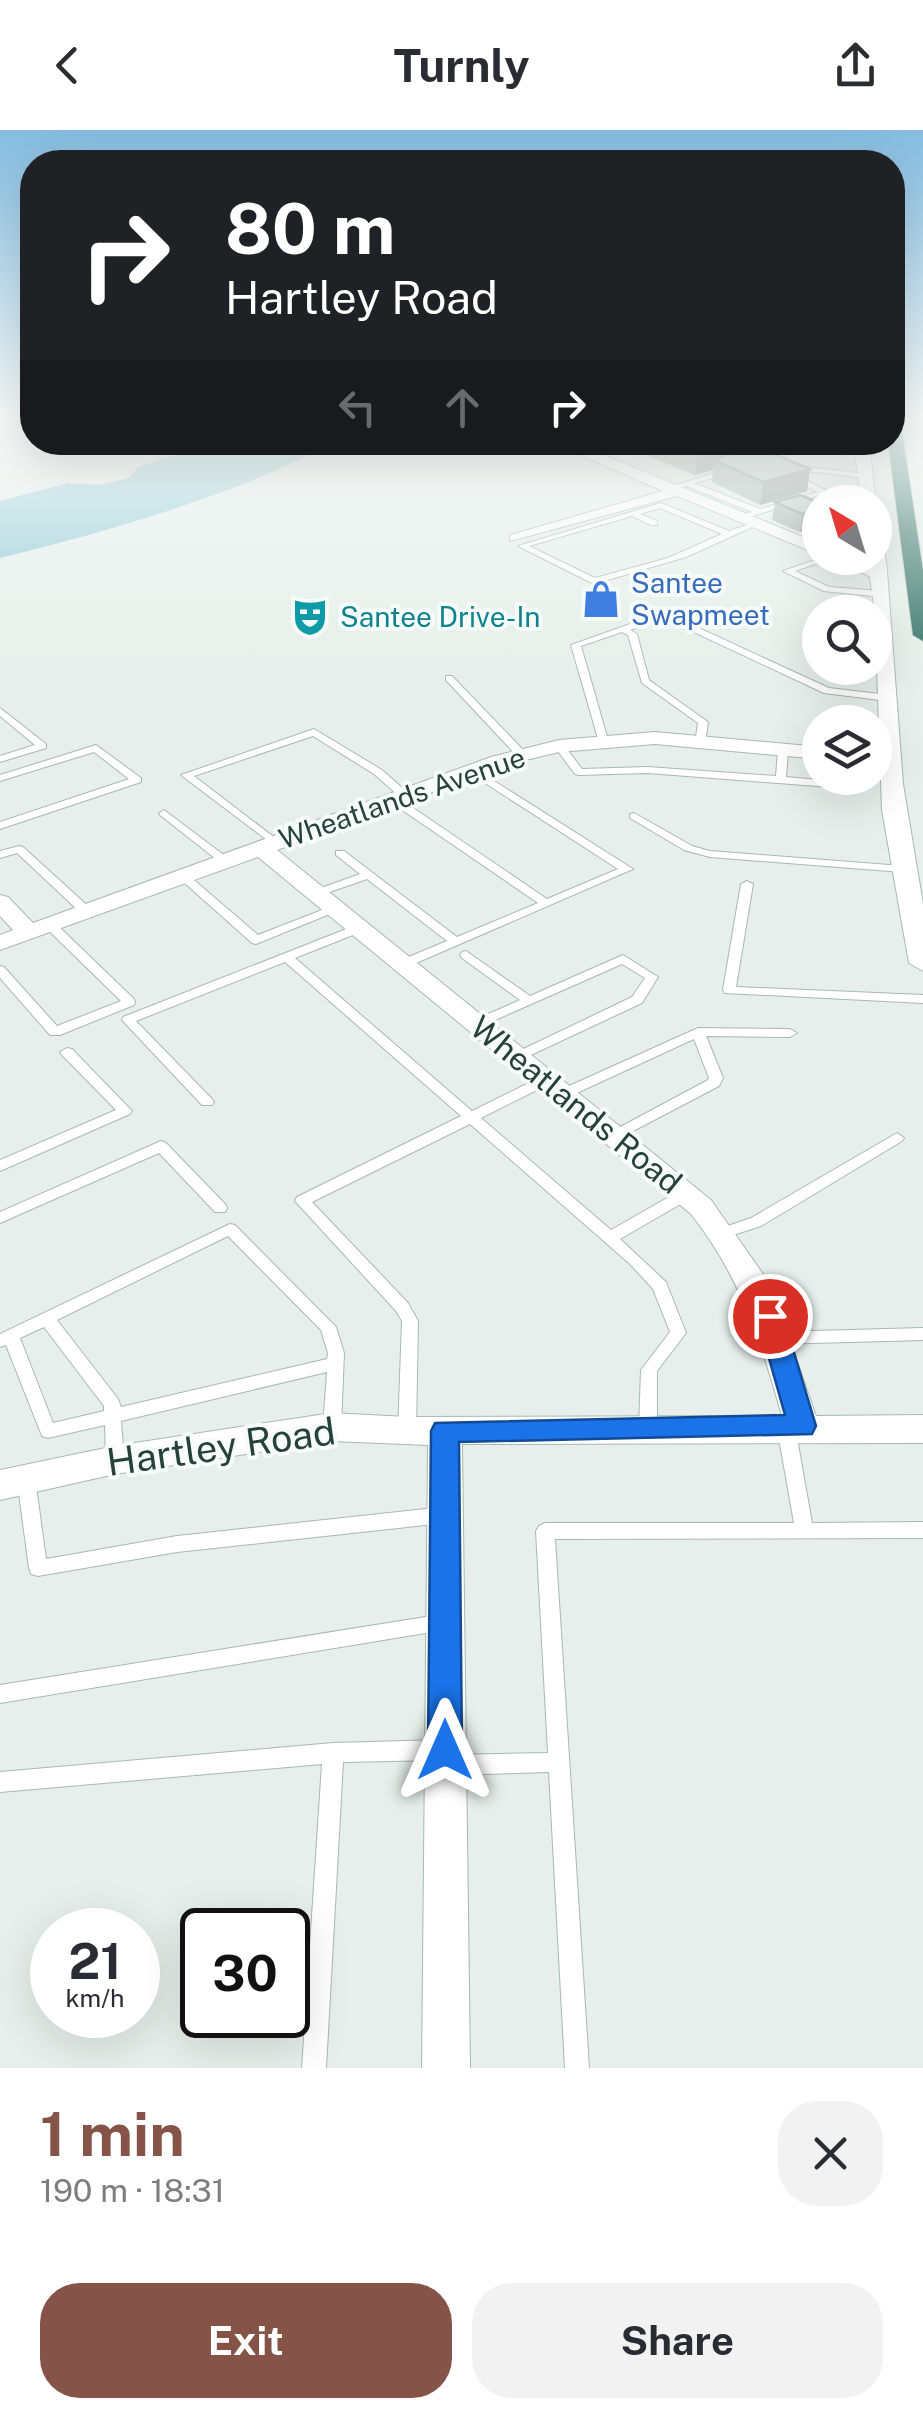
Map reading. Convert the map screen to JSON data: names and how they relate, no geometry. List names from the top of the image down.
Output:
{
  "streets": {
    "street": ["Wheatlands Avenue", "Wheatlands Road", "Hartley Road"]
  },
  "crossings": [
    ["Wheatlands Avenue", "Wheatlands Road"],
    ["Wheatlands Road", "Hartley Road"]
  ],
  "places": {
    "shop": ["Santee Swapmeet"],
    "theatre": ["Santee Drive-In"]
  },
  "north": "top left",
  "page": {
    "header": "Turnly",
    "turn": ["80 m", "Hartley Road"],
    "speed": "21 km/h",
    "limit": "30",
    "heading": ["1 min", "190 m · 18:31"],
    "buttons": ["Exit", "Share"]
  }
}
